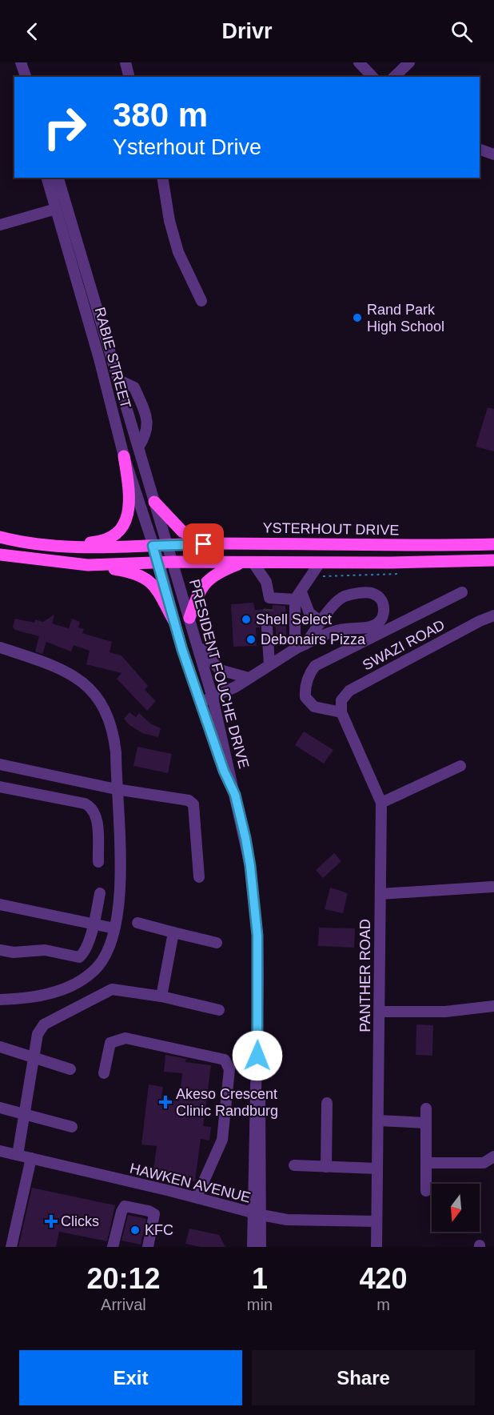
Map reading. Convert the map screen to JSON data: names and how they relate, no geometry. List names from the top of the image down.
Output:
{
  "streets": {
    "main road": ["YSTERHOUT DRIVE"],
    "street": [
      "RABIE STREET",
      "SWAZI ROAD",
      "PRESIDENT FOUCHE DRIVE",
      "PANTHER ROAD",
      "HAWKEN AVENUE"
    ]
  },
  "crossings": [
    ["RABIE STREET", "YSTERHOUT DRIVE"],
    ["RABIE STREET", "PRESIDENT FOUCHE DRIVE"],
    ["YSTERHOUT DRIVE", "PRESIDENT FOUCHE DRIVE"],
    ["SWAZI ROAD", "PANTHER ROAD"],
    ["PRESIDENT FOUCHE DRIVE", "HAWKEN AVENUE"],
    ["PANTHER ROAD", "HAWKEN AVENUE"]
  ],
  "places": {
    "other": [
      "Rand Park High School",
      "Shell Select",
      "Debonairs Pizza",
      "KFC"
    ],
    "health": ["Akeso Crescent Clinic Randburg", "Clicks"]
  },
  "north": "bottom",
  "page": {
    "header": "Drivr",
    "turn": ["380 m", "Ysterhout Drive"],
    "eta": [
      "20:12",
      "Arrival",
      "1",
      "min",
      "420",
      "m"
    ],
    "buttons": ["Exit", "Share"]
  }
}
